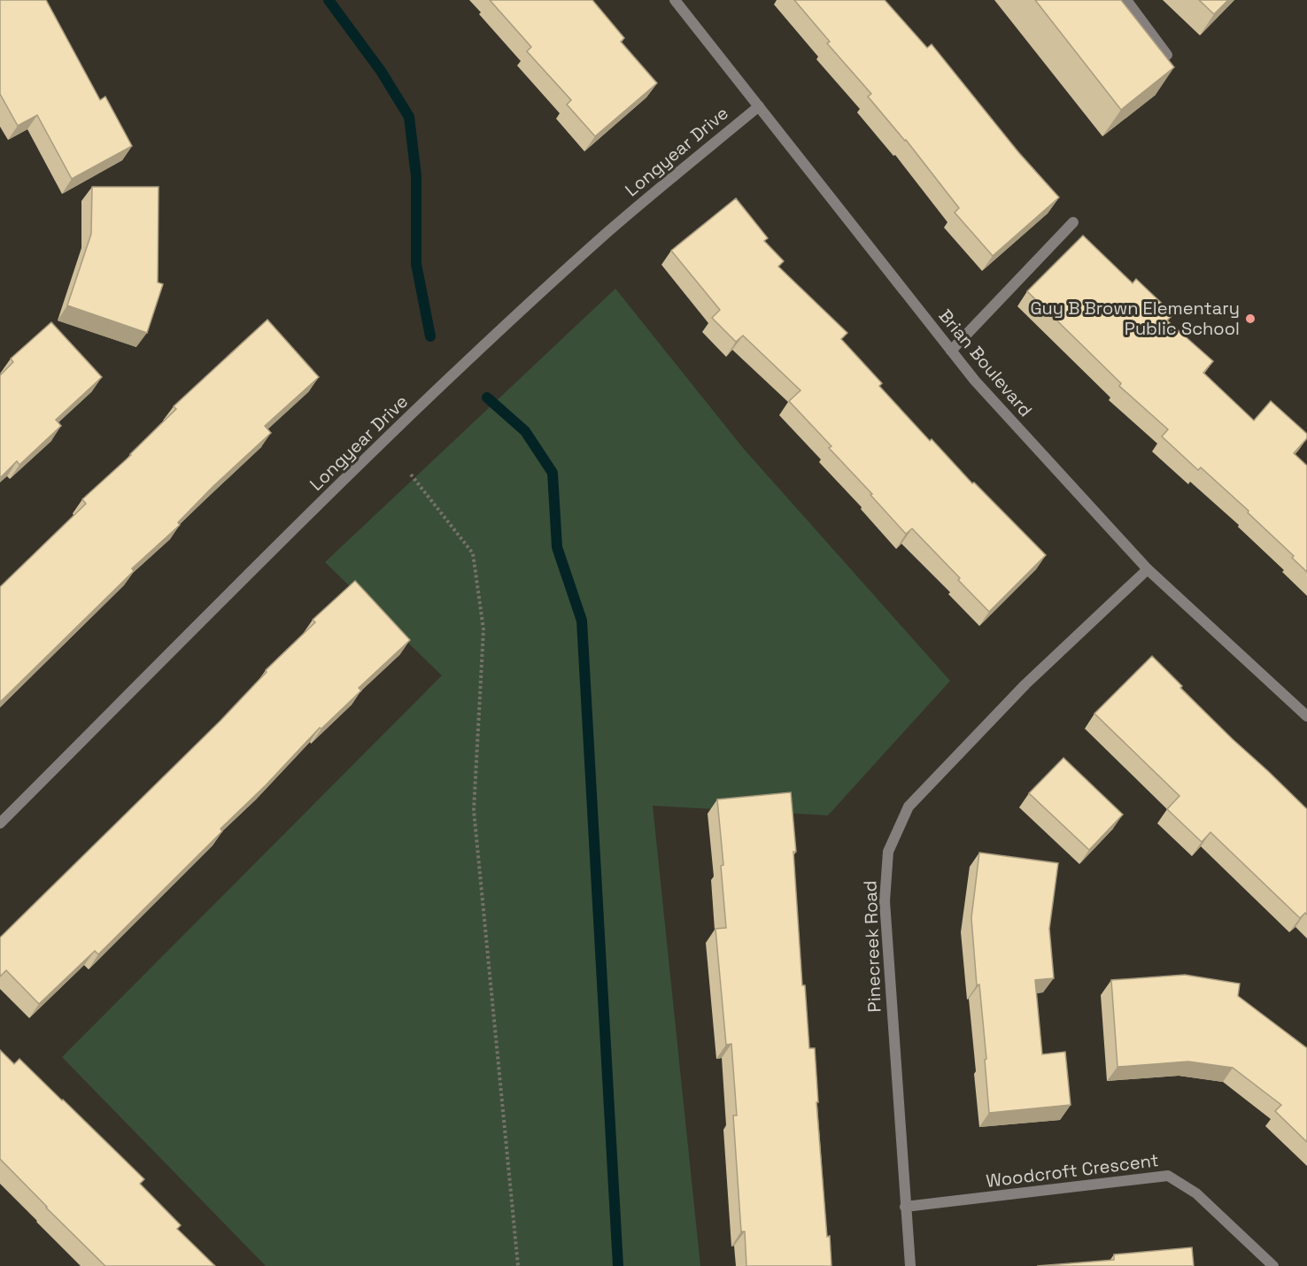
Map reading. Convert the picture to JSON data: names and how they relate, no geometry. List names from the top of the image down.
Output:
{
  "streets": {
    "street": [
      "Longyear Drive",
      "Brian Boulevard",
      "Pinecreek Road",
      "Woodcroft Crescent"
    ]
  },
  "crossings": [
    ["Longyear Drive", "Brian Boulevard"],
    ["Brian Boulevard", "Pinecreek Road"],
    ["Pinecreek Road", "Woodcroft Crescent"]
  ],
  "places": ["Guy B Brown Elementary Public School"]
}
